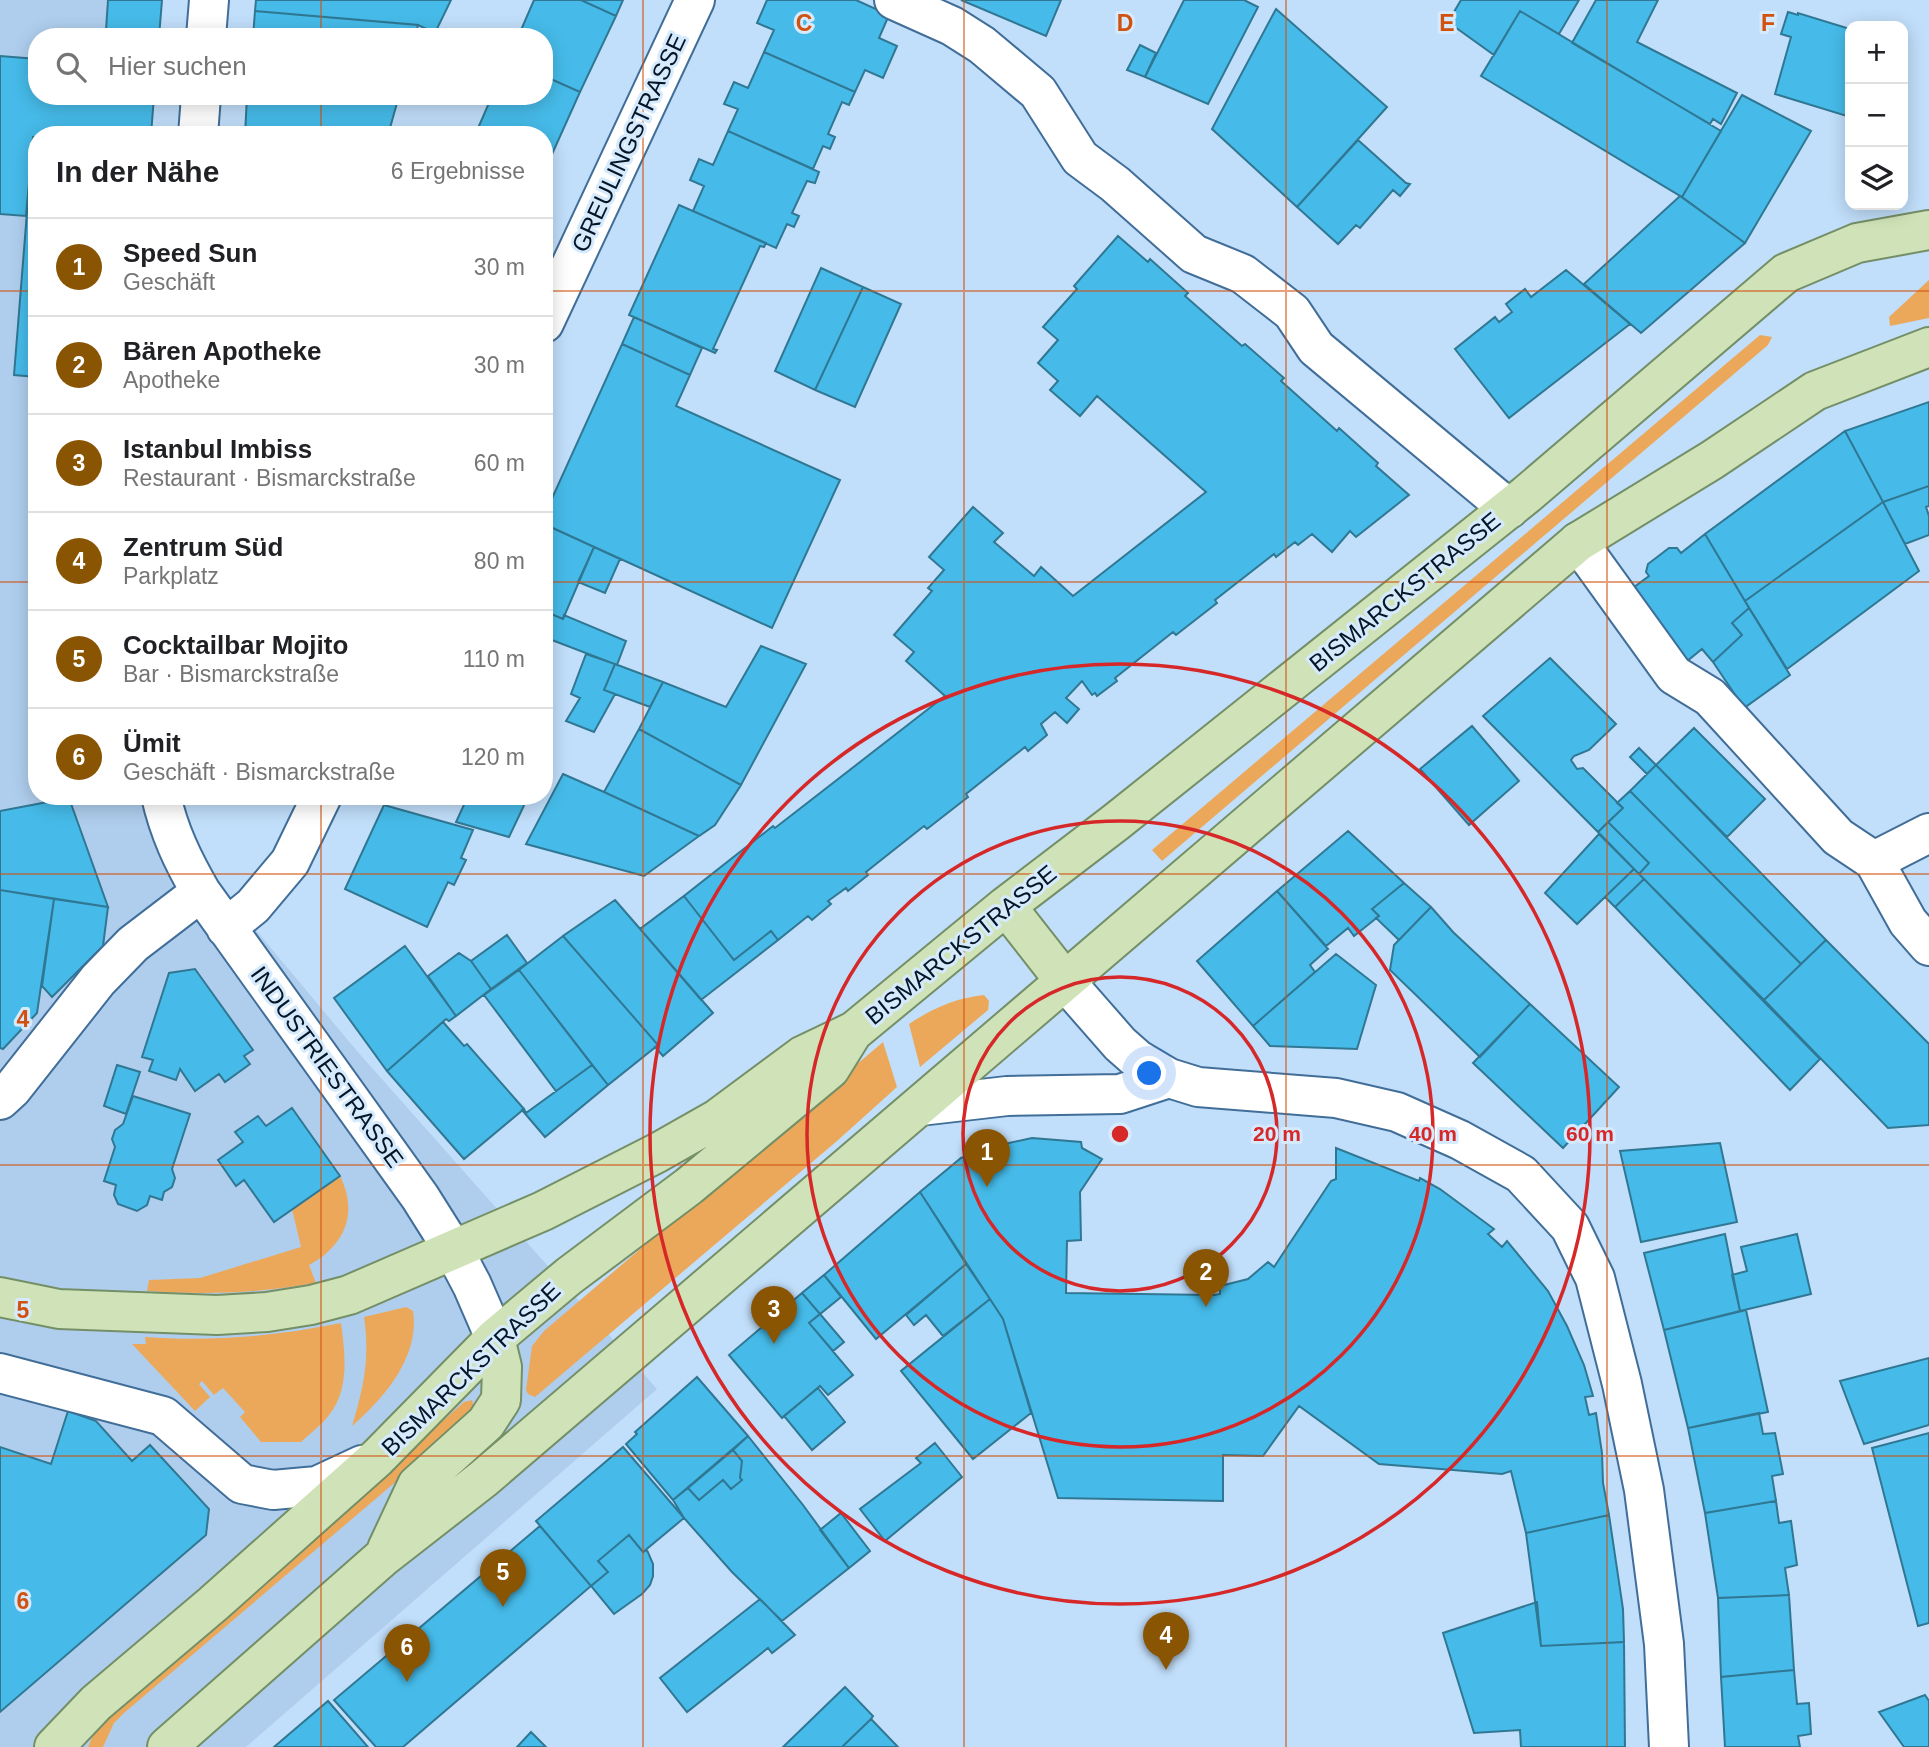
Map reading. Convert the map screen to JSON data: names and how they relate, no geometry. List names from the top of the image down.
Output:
{
  "streets": {
    "main road": ["BISMARCKSTRASSE"],
    "street": ["GREULINGSTRASSE", "INDUSTRIESTRASSE"]
  },
  "crossings": [
    ["BISMARCKSTRASSE", "INDUSTRIESTRASSE"]
  ],
  "page": {
    "map_buttons": ["+", "−"],
    "search": "Hier suchen",
    "heading": ["In der Nähe", "6 Ergebnisse"],
    "list": [
      {
        "mark": "1",
        "name": "Speed Sun",
        "note": "Geschäft",
        "value": "30 m"
      },
      {
        "mark": "2",
        "name": "Bären Apotheke",
        "note": "Apotheke",
        "value": "30 m"
      },
      {
        "mark": "3",
        "name": "Istanbul Imbiss",
        "note": "Restaurant · Bismarckstraße",
        "value": "60 m"
      },
      {
        "mark": "4",
        "name": "Zentrum Süd",
        "note": "Parkplatz",
        "value": "80 m"
      },
      {
        "mark": "5",
        "name": "Cocktailbar Mojito",
        "note": "Bar · Bismarckstraße",
        "value": "110 m"
      },
      {
        "mark": "6",
        "name": "Ümit",
        "note": "Geschäft · Bismarckstraße",
        "value": "120 m"
      }
    ],
    "pins": [
      "1",
      "2",
      "3",
      "5",
      "4",
      "6"
    ]
  },
  "grid": {
    "columns": [
      "C",
      "D",
      "E",
      "F"
    ],
    "rows": ["4", "5", "6"]
  },
  "rings": ["20 m", "40 m", "60 m"]
}
